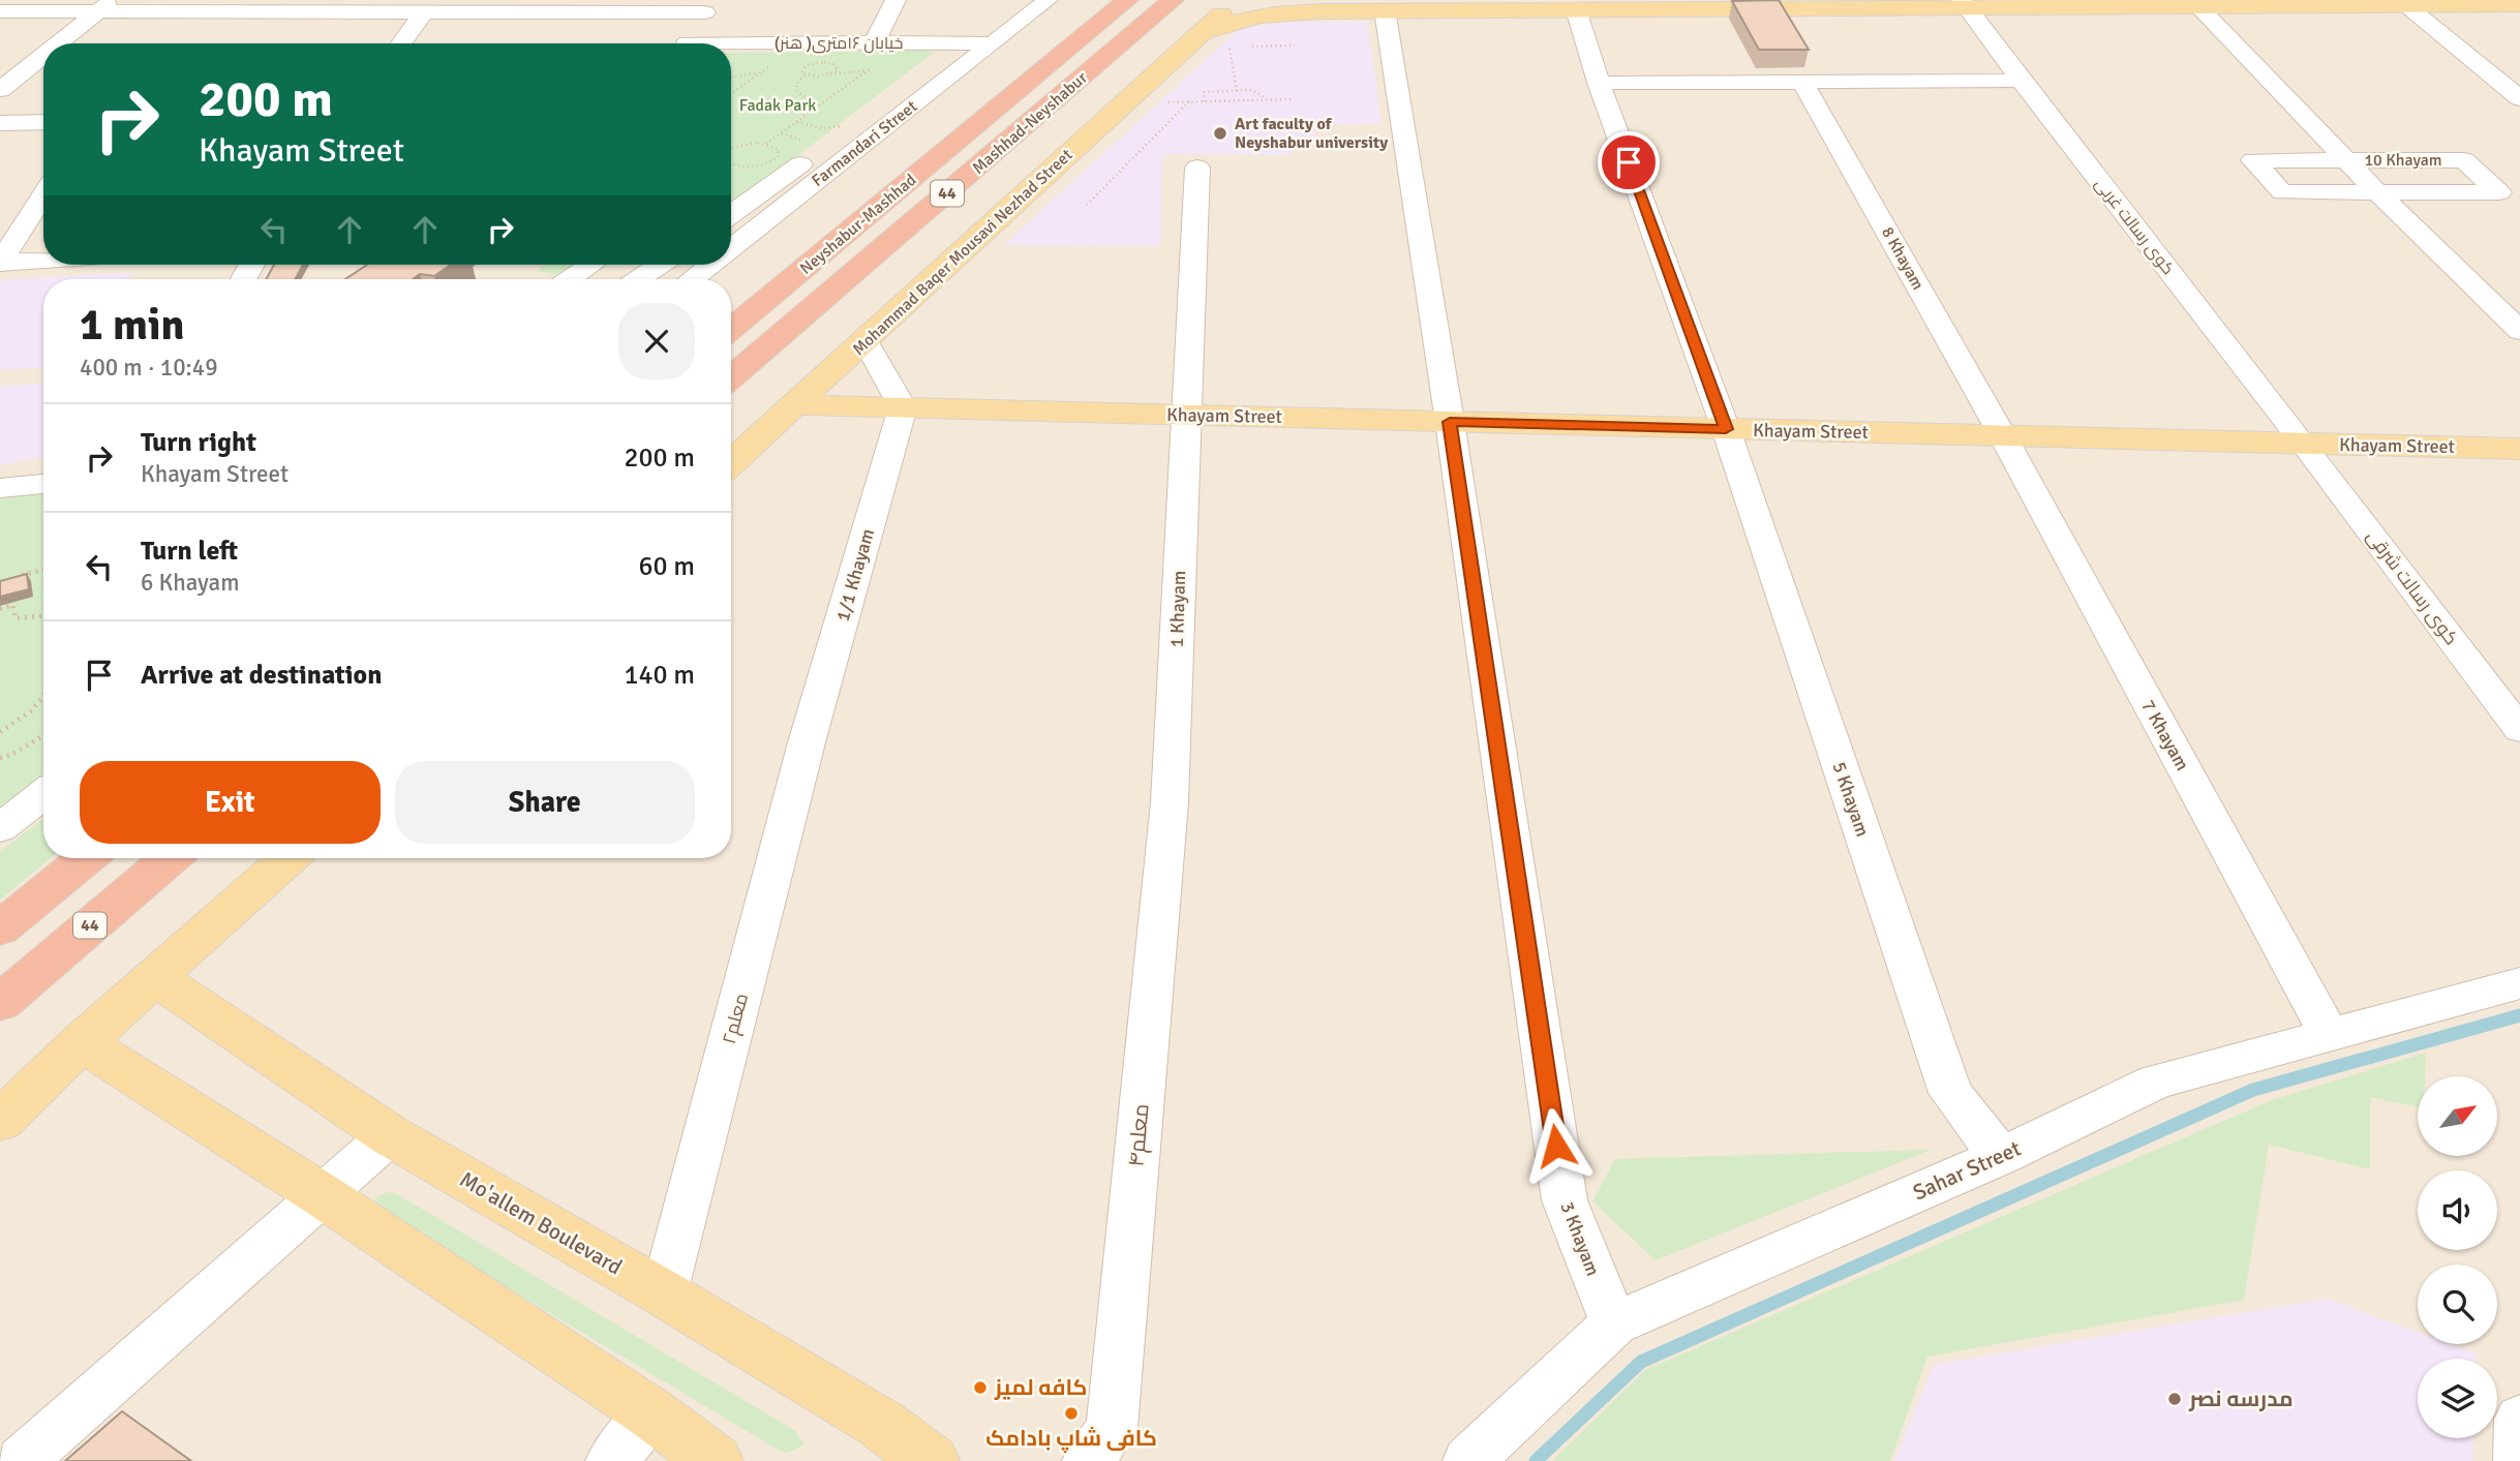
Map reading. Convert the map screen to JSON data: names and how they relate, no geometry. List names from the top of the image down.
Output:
{
  "streets": {
    "highway": ["Mashhad-Neyshabur", "44", "Neyshabur-Mashhad"],
    "main road": ["Mohammad Baqer Mousavi Nezhad Street", "Khayam Street", "Mo'allem Boulevard"],
    "street": [
      "خیابان ۱۶متری( هنر)",
      "Farmandari Street",
      "10 Khayam",
      "کوی رسالت غربی",
      "8 Khayam",
      "1/1 Khayam",
      "کوی رسالت شرقی",
      "1 Khayam",
      "7 Khayam",
      "5 Khayam",
      "معلم۲",
      "معلم۴",
      "Sahar Street",
      "3 Khayam"
    ]
  },
  "crossings": [
    ["خیابان ۱۶متری( هنر)", "Farmandari Street"],
    ["کوی رسالت غربی", "Khayam Street"],
    ["کوی رسالت غربی", "کوی رسالت شرقی"],
    ["Mohammad Baqer Mousavi Nezhad Street", "Khayam Street"],
    ["8 Khayam", "Khayam Street"],
    ["8 Khayam", "7 Khayam"],
    ["Khayam Street", "1/1 Khayam"],
    ["Khayam Street", "کوی رسالت شرقی"],
    ["Khayam Street", "1 Khayam"],
    ["Khayam Street", "7 Khayam"],
    ["Khayam Street", "5 Khayam"],
    ["Khayam Street", "3 Khayam"],
    ["1/1 Khayam", "معلم۲"],
    ["1 Khayam", "معلم۴"],
    ["7 Khayam", "Sahar Street"],
    ["5 Khayam", "Sahar Street"],
    ["معلم۲", "Mo'allem Boulevard"],
    ["Sahar Street", "3 Khayam"]
  ],
  "parks": ["Fadak Park"],
  "places": [
    "Art faculty of Neyshabur university",
    "کافه لمیز",
    "مدرسه نصر",
    "کافی شاپ بادامک"
  ],
  "north": "top right",
  "page": {
    "turn": ["200 m", "Khayam Street"],
    "heading": ["1 min", "400 m · 10:49"],
    "list": [
      {
        "name": "Turn right",
        "note": "Khayam Street",
        "value": "200 m"
      },
      {
        "name": "Turn left",
        "note": "6 Khayam",
        "value": "60 m"
      },
      {
        "name": "Arrive at destination",
        "value": "140 m"
      }
    ],
    "buttons": ["Exit", "Share"]
  }
}
